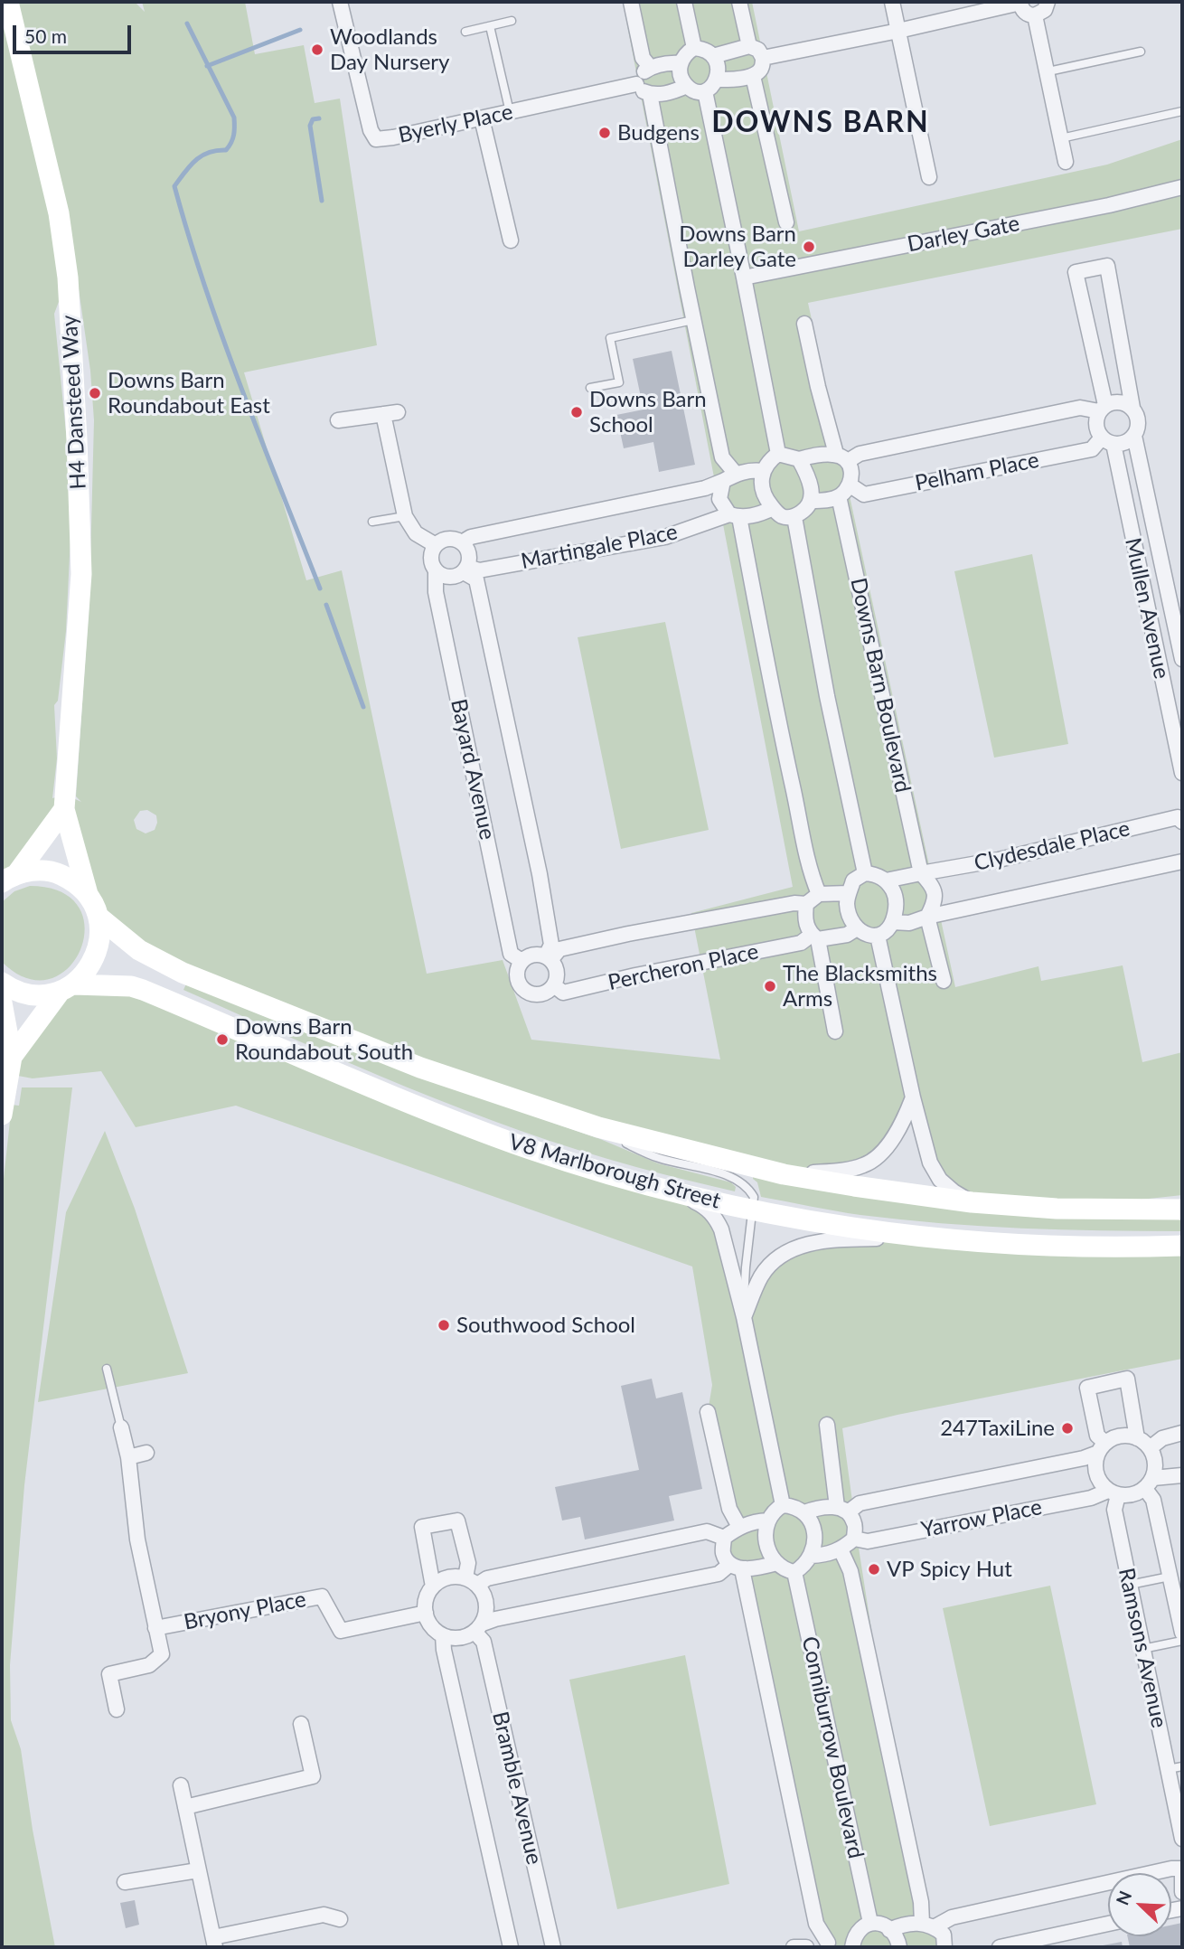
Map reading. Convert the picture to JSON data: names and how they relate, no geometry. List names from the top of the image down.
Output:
{
  "streets": {
    "main road": ["H4 Dansteed Way", "V8 Marlborough Street"],
    "street": [
      "Byerly Place",
      "Darley Gate",
      "Pelham Place",
      "Martingale Place",
      "Mullen Avenue",
      "Downs Barn Boulevard",
      "Bayard Avenue",
      "Clydesdale Place",
      "Percheron Place",
      "Yarrow Place",
      "Bryony Place",
      "Ramsons Avenue",
      "Conniburrow Boulevard",
      "Bramble Avenue"
    ]
  },
  "crossings": [
    ["H4 Dansteed Way", "V8 Marlborough Street"],
    ["Pelham Place", "Martingale Place"],
    ["Pelham Place", "Mullen Avenue"],
    ["Martingale Place", "Bayard Avenue"],
    ["Downs Barn Boulevard", "Clydesdale Place"],
    ["Bayard Avenue", "Percheron Place"],
    ["Yarrow Place", "Ramsons Avenue"],
    ["Yarrow Place", "Conniburrow Boulevard"],
    ["Bryony Place", "Bramble Avenue"]
  ],
  "districts": ["DOWNS BARN"],
  "places": [
    "Woodlands Day Nursery",
    "Budgens",
    "Downs Barn Darley Gate",
    "Downs Barn Roundabout East",
    "Downs Barn School",
    "The Blacksmiths Arms",
    "Downs Barn Roundabout South",
    "Southwood School",
    "247TaxiLine",
    "VP Spicy Hut"
  ],
  "scale_bar": "50 m",
  "north": "top left"
}
